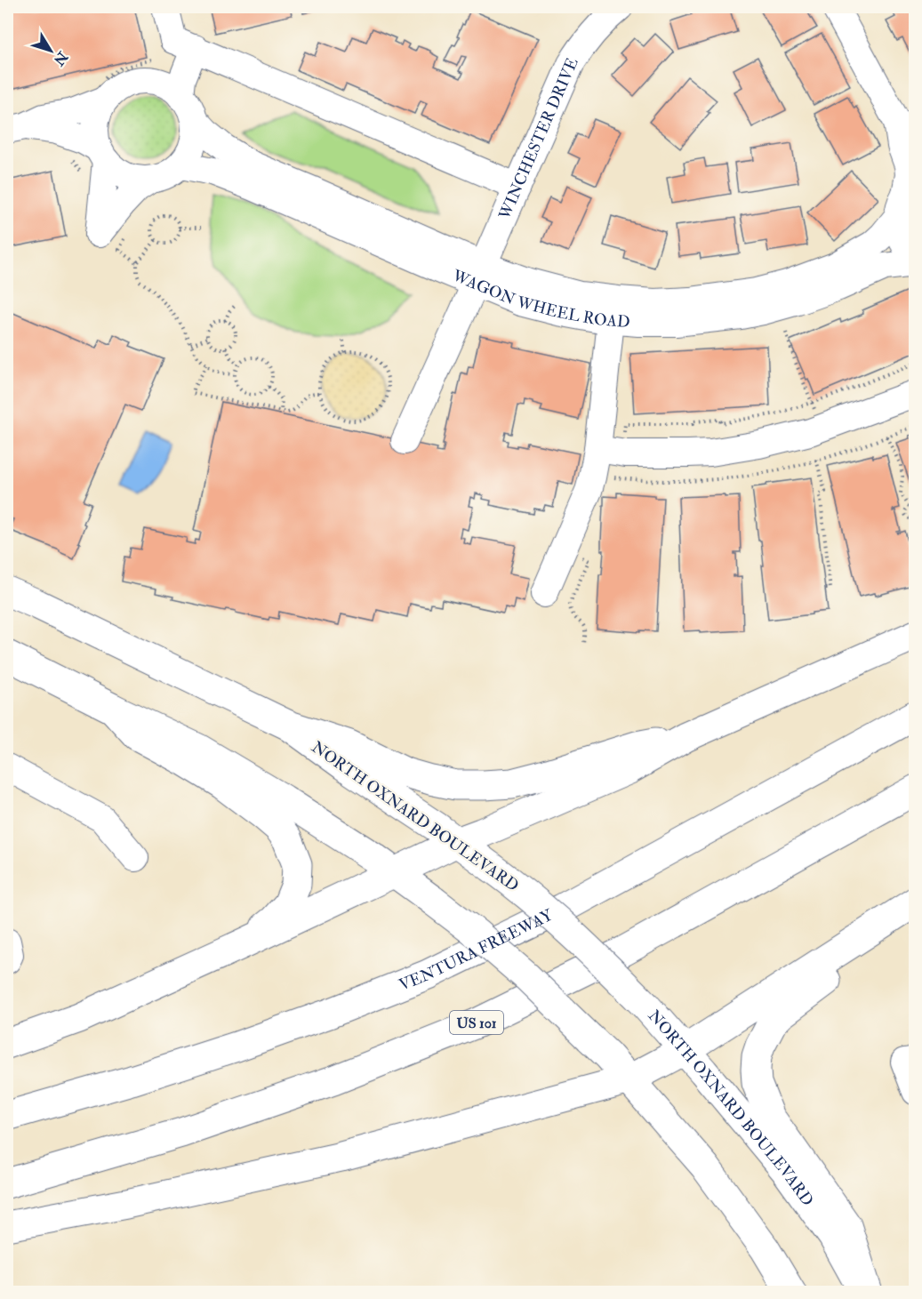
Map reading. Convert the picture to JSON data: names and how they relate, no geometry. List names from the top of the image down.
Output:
{
  "streets": {
    "main road": ["NORTH OXNARD BOULEVARD", "VENTURA FREEWAY", "US 101"],
    "street": ["WINCHESTER DRIVE", "WAGON WHEEL ROAD"]
  },
  "crossings": [
    ["WINCHESTER DRIVE", "WAGON WHEEL ROAD"]
  ],
  "north": "bottom right"
}
